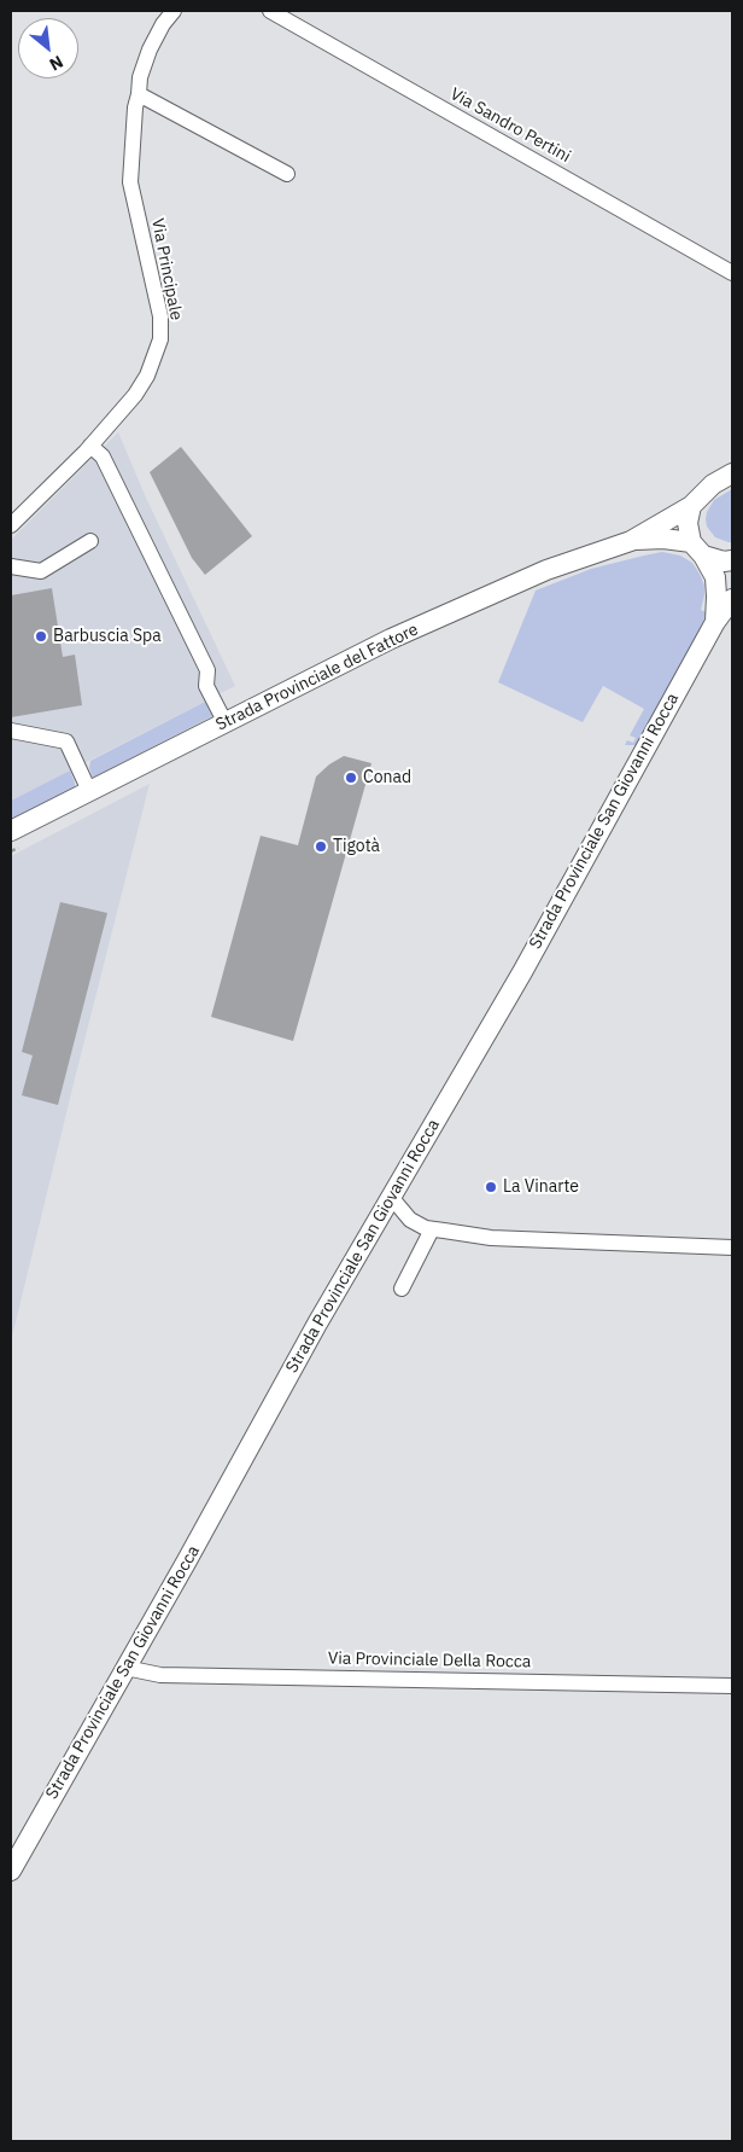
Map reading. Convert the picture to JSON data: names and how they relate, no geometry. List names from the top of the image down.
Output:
{
  "streets": {
    "main road": ["Strada Provinciale del Fattore", "Strada Provinciale San Giovanni Rocca"],
    "street": ["Via Sandro Pertini", "Via Principale", "Via Provinciale Della Rocca"]
  },
  "crossings": [
    ["Strada Provinciale del Fattore", "Strada Provinciale San Giovanni Rocca"],
    ["Strada Provinciale San Giovanni Rocca", "Via Provinciale Della Rocca"]
  ],
  "places": [
    "Barbuscia Spa",
    "Conad",
    "Tigotà",
    "La Vinarte"
  ],
  "north": "bottom right"
}
